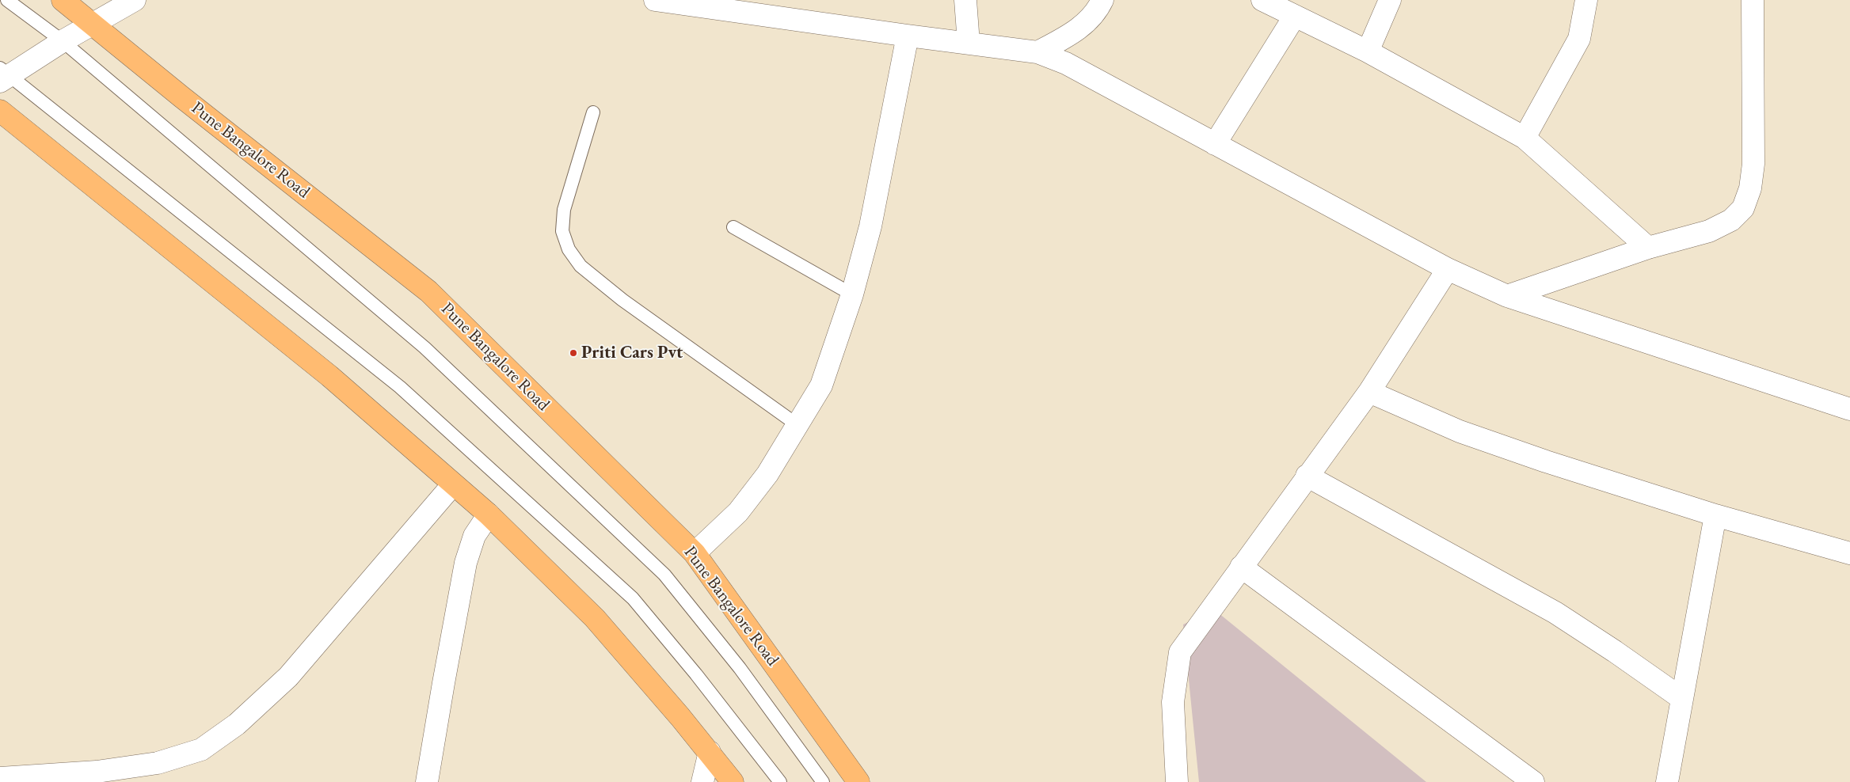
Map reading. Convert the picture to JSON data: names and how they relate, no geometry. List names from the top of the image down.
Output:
{
  "streets": {
    "main road": ["Pune Bangalore Road"]
  },
  "places": ["Priti Cars Pvt"]
}
